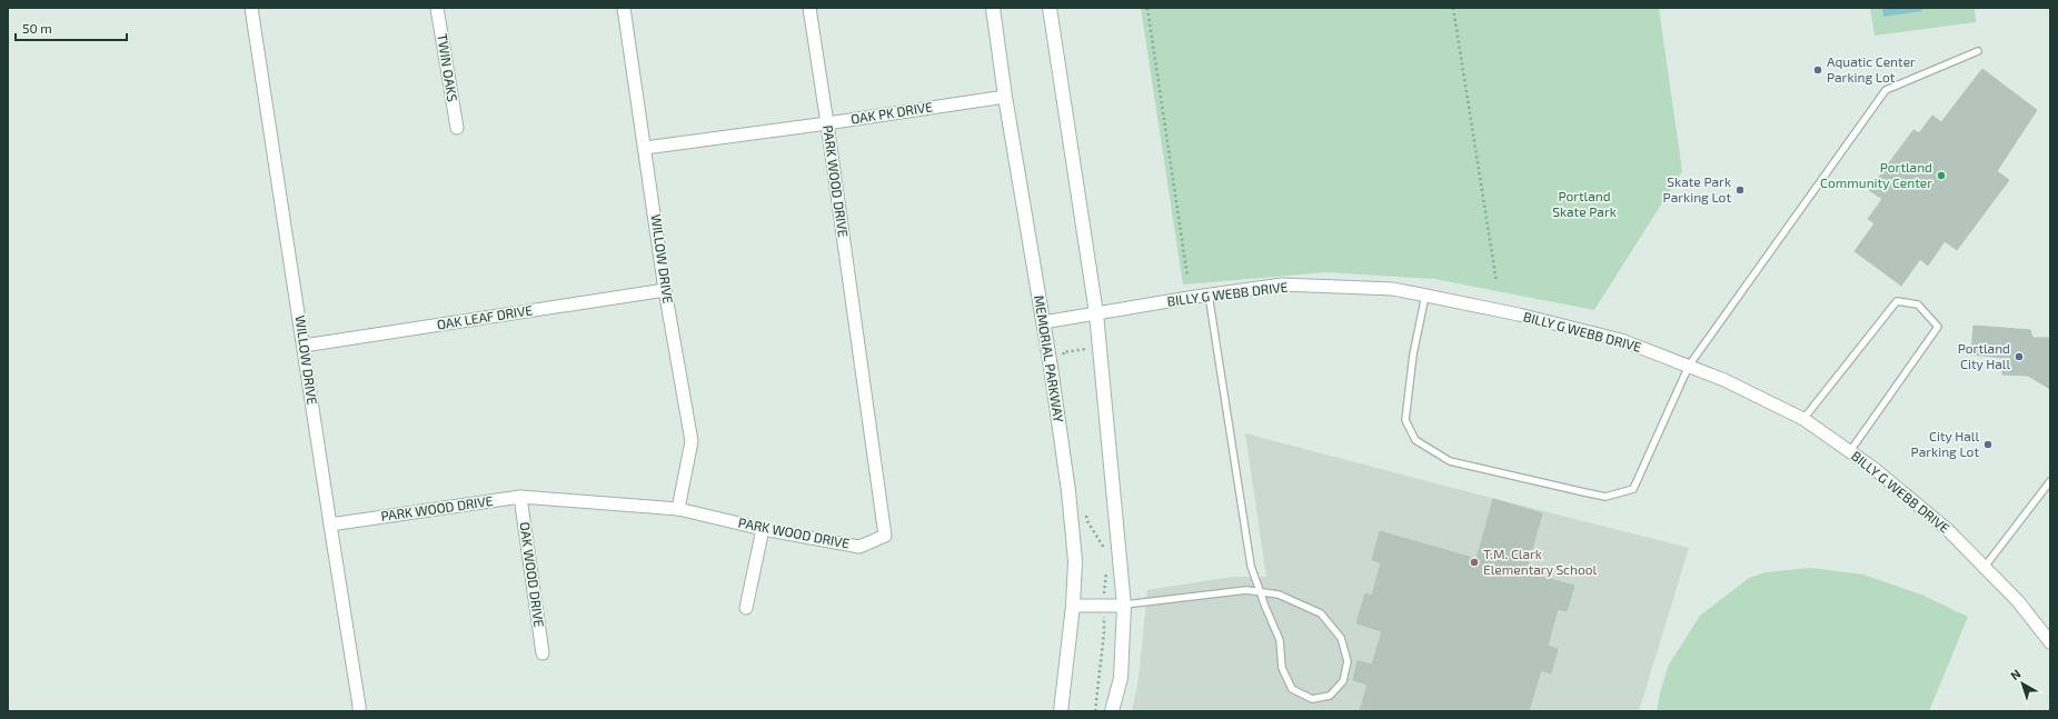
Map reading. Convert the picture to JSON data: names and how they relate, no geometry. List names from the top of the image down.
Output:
{
  "streets": {
    "street": [
      "TWIN OAKS",
      "OAK PK DRIVE",
      "PARK WOOD DRIVE",
      "WILLOW DRIVE",
      "BILLY G WEBB DRIVE",
      "OAK LEAF DRIVE",
      "MEMORIAL PARKWAY",
      "OAK WOOD DRIVE"
    ]
  },
  "crossings": [
    ["OAK PK DRIVE", "PARK WOOD DRIVE"],
    ["OAK PK DRIVE", "WILLOW DRIVE"],
    ["OAK PK DRIVE", "MEMORIAL PARKWAY"],
    ["PARK WOOD DRIVE", "WILLOW DRIVE"],
    ["PARK WOOD DRIVE", "OAK WOOD DRIVE"],
    ["WILLOW DRIVE", "OAK LEAF DRIVE"],
    ["BILLY G WEBB DRIVE", "MEMORIAL PARKWAY"]
  ],
  "parks": ["Portland Skate Park"],
  "places": [
    "Aquatic Center Parking Lot",
    "Portland Community Center",
    "Skate Park Parking Lot",
    "Portland City Hall",
    "City Hall Parking Lot",
    "T.M. Clark Elementary School"
  ],
  "scale_bar": "50 m",
  "north": "top left"
}
